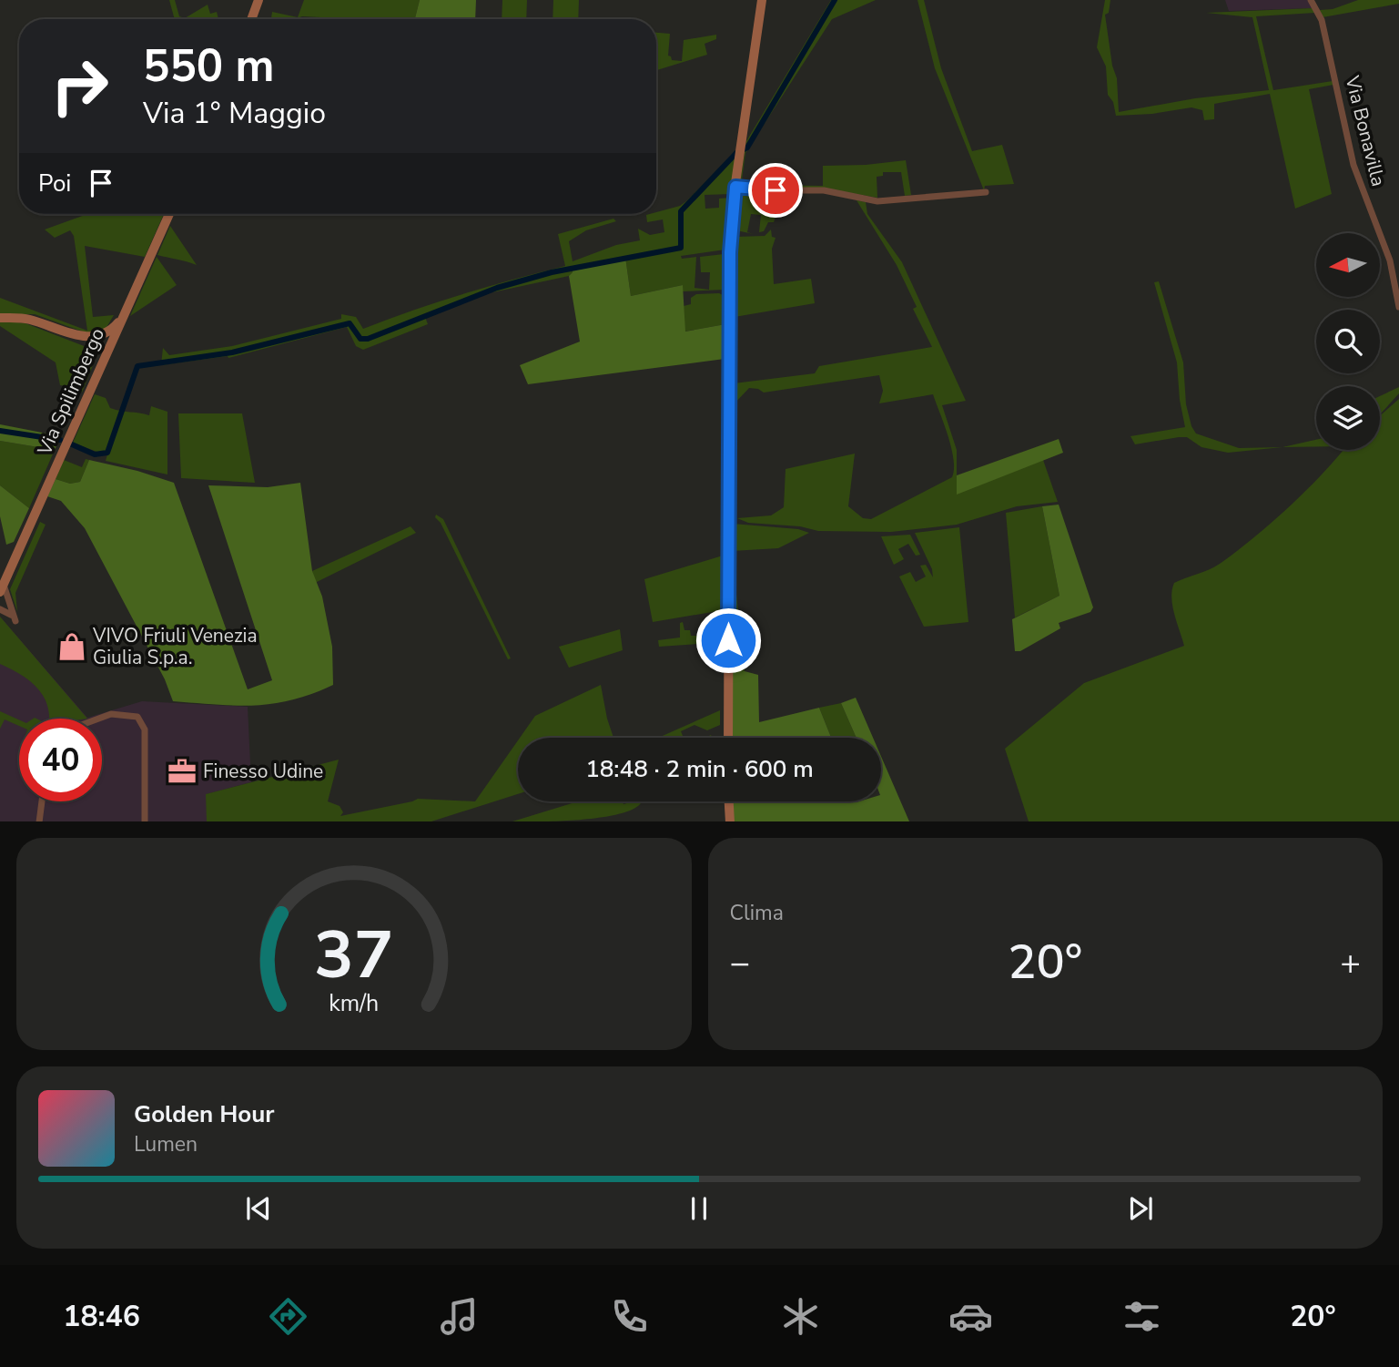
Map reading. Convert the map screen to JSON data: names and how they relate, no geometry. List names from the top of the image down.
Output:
{
  "streets": {
    "street": ["Via Bonavilla", "Via Spilimbergo"]
  },
  "places": {
    "shop": ["VIVO Friuli Venezia Giulia S.p.a."],
    "office": ["Finesso Udine"]
  },
  "north": "left",
  "page": {
    "turn": ["550 m", "Via 1° Maggio"],
    "then": "Poi",
    "limit": "40",
    "trip": "18:48 · 2 min · 600 m",
    "tile": "Clima",
    "heat": ["−", "20°", "+"],
    "song": ["Golden Hour", "Lumen"],
    "tabs": ["18:46", "20°"],
    "gauge": ["37", "km/h"]
  }
}
